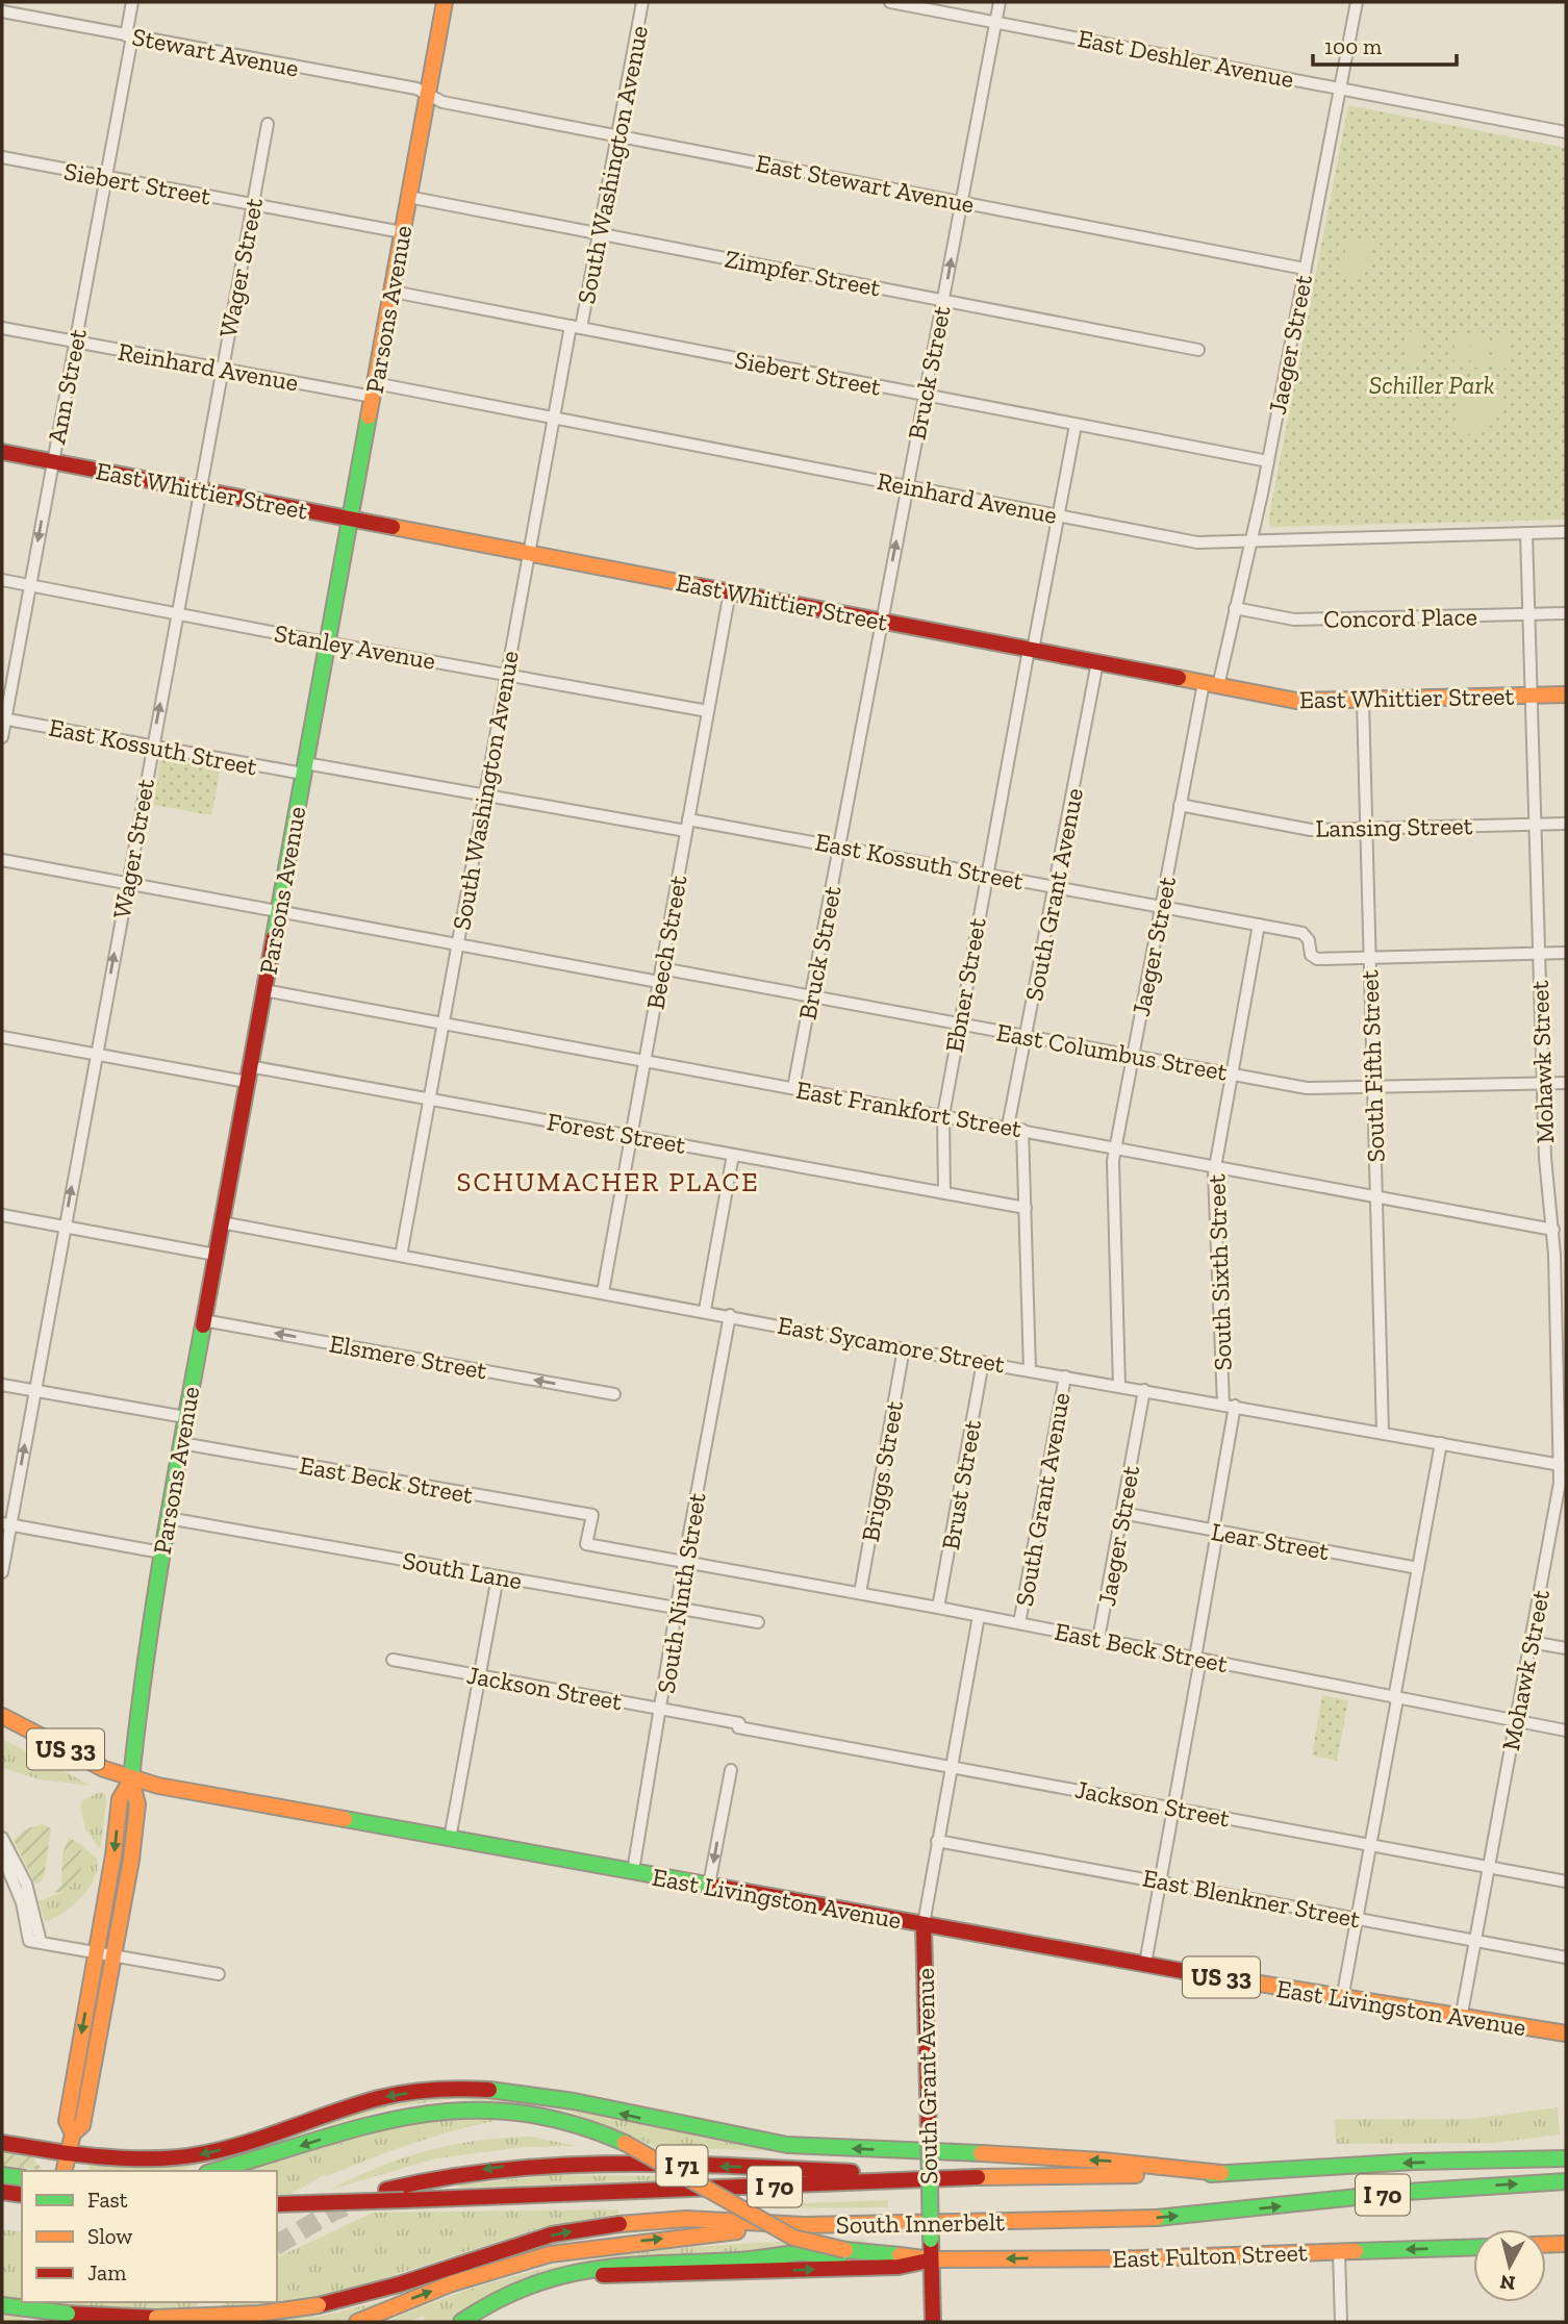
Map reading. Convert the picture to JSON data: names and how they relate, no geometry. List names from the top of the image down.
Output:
{
  "streets": {
    "main road": [
      "Parsons Avenue",
      "East Whittier Street",
      "South Grant Avenue",
      "US 33",
      "East Livingston Avenue",
      "I 71",
      "I 70",
      "South Innerbelt",
      "East Fulton Street"
    ],
    "street": [
      "Stewart Avenue",
      "East Deshler Avenue",
      "South Washington Avenue",
      "Siebert Street",
      "East Stewart Avenue",
      "Wager Street",
      "Zimpfer Street",
      "Jaeger Street",
      "Reinhard Avenue",
      "Bruck Street",
      "Ann Street",
      "Concord Place",
      "Stanley Avenue",
      "East Kossuth Street",
      "Lansing Street",
      "Beech Street",
      "Ebner Street",
      "East Columbus Street",
      "Mohawk Street",
      "South Fifth Street",
      "East Frankfort Street",
      "Forest Street",
      "South Sixth Street",
      "East Sycamore Street",
      "Elsmere Street",
      "Briggs Street",
      "East Beck Street",
      "Brust Street",
      "Lear Street",
      "South Lane",
      "South Ninth Street",
      "Jackson Street",
      "East Blenkner Street"
    ]
  },
  "crossings": [
    ["Stewart Avenue", "East Stewart Avenue"],
    ["Stewart Avenue", "Parsons Avenue"],
    ["Stewart Avenue", "Ann Street"],
    ["East Deshler Avenue", "Jaeger Street"],
    ["East Deshler Avenue", "Bruck Street"],
    ["South Washington Avenue", "Siebert Street"],
    ["South Washington Avenue", "East Stewart Avenue"],
    ["South Washington Avenue", "Zimpfer Street"],
    ["South Washington Avenue", "Reinhard Avenue"],
    ["South Washington Avenue", "East Whittier Street"],
    ["South Washington Avenue", "Stanley Avenue"],
    ["South Washington Avenue", "East Kossuth Street"],
    ["South Washington Avenue", "East Frankfort Street"],
    ["South Washington Avenue", "Forest Street"],
    ["South Washington Avenue", "East Sycamore Street"],
    ["Siebert Street", "Wager Street"],
    ["Siebert Street", "Parsons Avenue"],
    ["Siebert Street", "Jaeger Street"],
    ["Siebert Street", "Bruck Street"],
    ["Siebert Street", "Ann Street"],
    ["Siebert Street", "Ebner Street"],
    ["East Stewart Avenue", "Parsons Avenue"],
    ["East Stewart Avenue", "Jaeger Street"],
    ["East Stewart Avenue", "Bruck Street"],
    ["Wager Street", "Reinhard Avenue"],
    ["Wager Street", "East Whittier Street"],
    ["Wager Street", "Stanley Avenue"],
    ["Wager Street", "East Kossuth Street"],
    ["Zimpfer Street", "Parsons Avenue"],
    ["Zimpfer Street", "Bruck Street"],
    ["Parsons Avenue", "Reinhard Avenue"],
    ["Parsons Avenue", "East Whittier Street"],
    ["Parsons Avenue", "Stanley Avenue"],
    ["Parsons Avenue", "East Kossuth Street"],
    ["Parsons Avenue", "East Frankfort Street"],
    ["Parsons Avenue", "Forest Street"],
    ["Parsons Avenue", "East Sycamore Street"],
    ["Parsons Avenue", "Elsmere Street"],
    ["Parsons Avenue", "East Beck Street"],
    ["Parsons Avenue", "South Lane"],
    ["Parsons Avenue", "East Livingston Avenue"],
    ["Jaeger Street", "Reinhard Avenue"],
    ["Jaeger Street", "East Whittier Street"],
    ["Jaeger Street", "Concord Place"],
    ["Jaeger Street", "East Kossuth Street"],
    ["Jaeger Street", "Lansing Street"],
    ["Jaeger Street", "East Columbus Street"],
    ["Jaeger Street", "East Frankfort Street"],
    ["Jaeger Street", "East Sycamore Street"],
    ["Jaeger Street", "East Beck Street"],
    ["Jaeger Street", "Lear Street"],
    ["Reinhard Avenue", "Bruck Street"],
    ["Reinhard Avenue", "Ann Street"],
    ["Reinhard Avenue", "Ebner Street"],
    ["Reinhard Avenue", "Mohawk Street"],
    ["Bruck Street", "East Whittier Street"],
    ["Bruck Street", "East Kossuth Street"],
    ["Bruck Street", "East Columbus Street"],
    ["Bruck Street", "East Frankfort Street"],
    ["Ann Street", "East Whittier Street"],
    ["Ann Street", "Stanley Avenue"],
    ["Ann Street", "East Kossuth Street"],
    ["East Whittier Street", "South Grant Avenue"],
    ["East Whittier Street", "Beech Street"],
    ["East Whittier Street", "Ebner Street"],
    ["East Whittier Street", "Mohawk Street"],
    ["East Whittier Street", "South Fifth Street"],
    ["Concord Place", "Mohawk Street"],
    ["Stanley Avenue", "Beech Street"],
    ["East Kossuth Street", "South Grant Avenue"],
    ["East Kossuth Street", "Beech Street"],
    ["East Kossuth Street", "Ebner Street"],
    ["East Kossuth Street", "Mohawk Street"],
    ["East Kossuth Street", "South Fifth Street"],
    ["East Kossuth Street", "South Sixth Street"],
    ["Lansing Street", "Mohawk Street"],
    ["Lansing Street", "South Fifth Street"],
    ["South Grant Avenue", "East Columbus Street"],
    ["South Grant Avenue", "East Frankfort Street"],
    ["South Grant Avenue", "Forest Street"],
    ["South Grant Avenue", "East Sycamore Street"],
    ["South Grant Avenue", "East Beck Street"],
    ["South Grant Avenue", "Jackson Street"],
    ["South Grant Avenue", "East Livingston Avenue"],
    ["South Grant Avenue", "East Blenkner Street"],
    ["South Grant Avenue", "East Fulton Street"],
    ["Beech Street", "East Columbus Street"],
    ["Beech Street", "East Frankfort Street"],
    ["Beech Street", "Forest Street"],
    ["Beech Street", "East Sycamore Street"],
    ["Ebner Street", "East Columbus Street"],
    ["Ebner Street", "East Frankfort Street"],
    ["Ebner Street", "Forest Street"],
    ["East Columbus Street", "Mohawk Street"],
    ["East Columbus Street", "South Fifth Street"],
    ["East Columbus Street", "South Sixth Street"],
    ["Mohawk Street", "East Frankfort Street"],
    ["Mohawk Street", "East Sycamore Street"],
    ["Mohawk Street", "East Beck Street"],
    ["Mohawk Street", "Jackson Street"],
    ["Mohawk Street", "US 33"],
    ["Mohawk Street", "East Livingston Avenue"],
    ["Mohawk Street", "East Blenkner Street"],
    ["South Fifth Street", "East Frankfort Street"],
    ["South Fifth Street", "East Sycamore Street"],
    ["East Frankfort Street", "South Sixth Street"],
    ["South Sixth Street", "East Sycamore Street"],
    ["South Sixth Street", "East Beck Street"],
    ["South Sixth Street", "Lear Street"],
    ["South Sixth Street", "Jackson Street"],
    ["South Sixth Street", "East Livingston Avenue"],
    ["South Sixth Street", "East Blenkner Street"],
    ["East Sycamore Street", "Briggs Street"],
    ["East Sycamore Street", "Brust Street"],
    ["East Sycamore Street", "South Ninth Street"],
    ["Briggs Street", "East Beck Street"],
    ["East Beck Street", "Brust Street"],
    ["East Beck Street", "South Ninth Street"],
    ["South Lane", "South Ninth Street"],
    ["South Ninth Street", "Jackson Street"],
    ["South Ninth Street", "East Livingston Avenue"],
    ["US 33", "East Livingston Avenue"],
    ["I 71", "South Innerbelt"]
  ],
  "one_way": ["Wager Street", "Elsmere Street"],
  "districts": ["SCHUMACHER PLACE"],
  "parks": ["Schiller Park"],
  "legend": ["Fast", "Slow", "Jam"],
  "scale_bar": "100 m",
  "north": "bottom"
}
